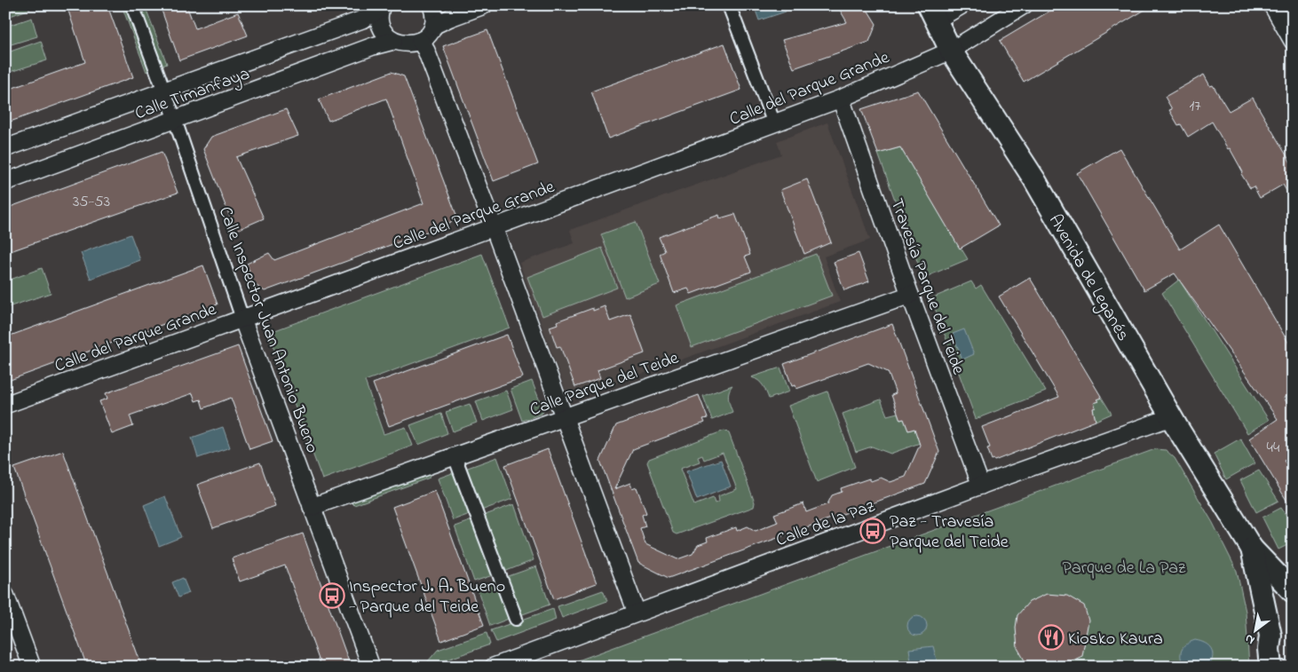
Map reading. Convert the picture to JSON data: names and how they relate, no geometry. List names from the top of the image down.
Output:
{
  "streets": {
    "street": [
      "Calle del Parque Grande",
      "Calle Timanfaya",
      "Avenida de Leganés",
      "Travesía Parque del Teide",
      "Calle Inspector Juan Antonio Bueno",
      "Calle Parque del Teide",
      "Calle de la Paz"
    ]
  },
  "crossings": [
    ["Calle del Parque Grande", "Avenida de Leganés"],
    ["Calle del Parque Grande", "Travesía Parque del Teide"],
    ["Calle del Parque Grande", "Calle Inspector Juan Antonio Bueno"],
    ["Calle Timanfaya", "Calle Inspector Juan Antonio Bueno"],
    ["Avenida de Leganés", "Calle de la Paz"],
    ["Travesía Parque del Teide", "Calle Parque del Teide"],
    ["Travesía Parque del Teide", "Calle de la Paz"],
    ["Calle Inspector Juan Antonio Bueno", "Calle Parque del Teide"]
  ],
  "parks": ["Parque de La Paz"],
  "places": {
    "bus stop": ["Paz - Travesía Parque del Teide", "Inspector J. A. Bueno - Parque del Teide"],
    "restaurant": ["Kiosko Kaura"]
  },
  "house_numbers": ["17", "35-53", "44"],
  "north": "bottom left"
}
